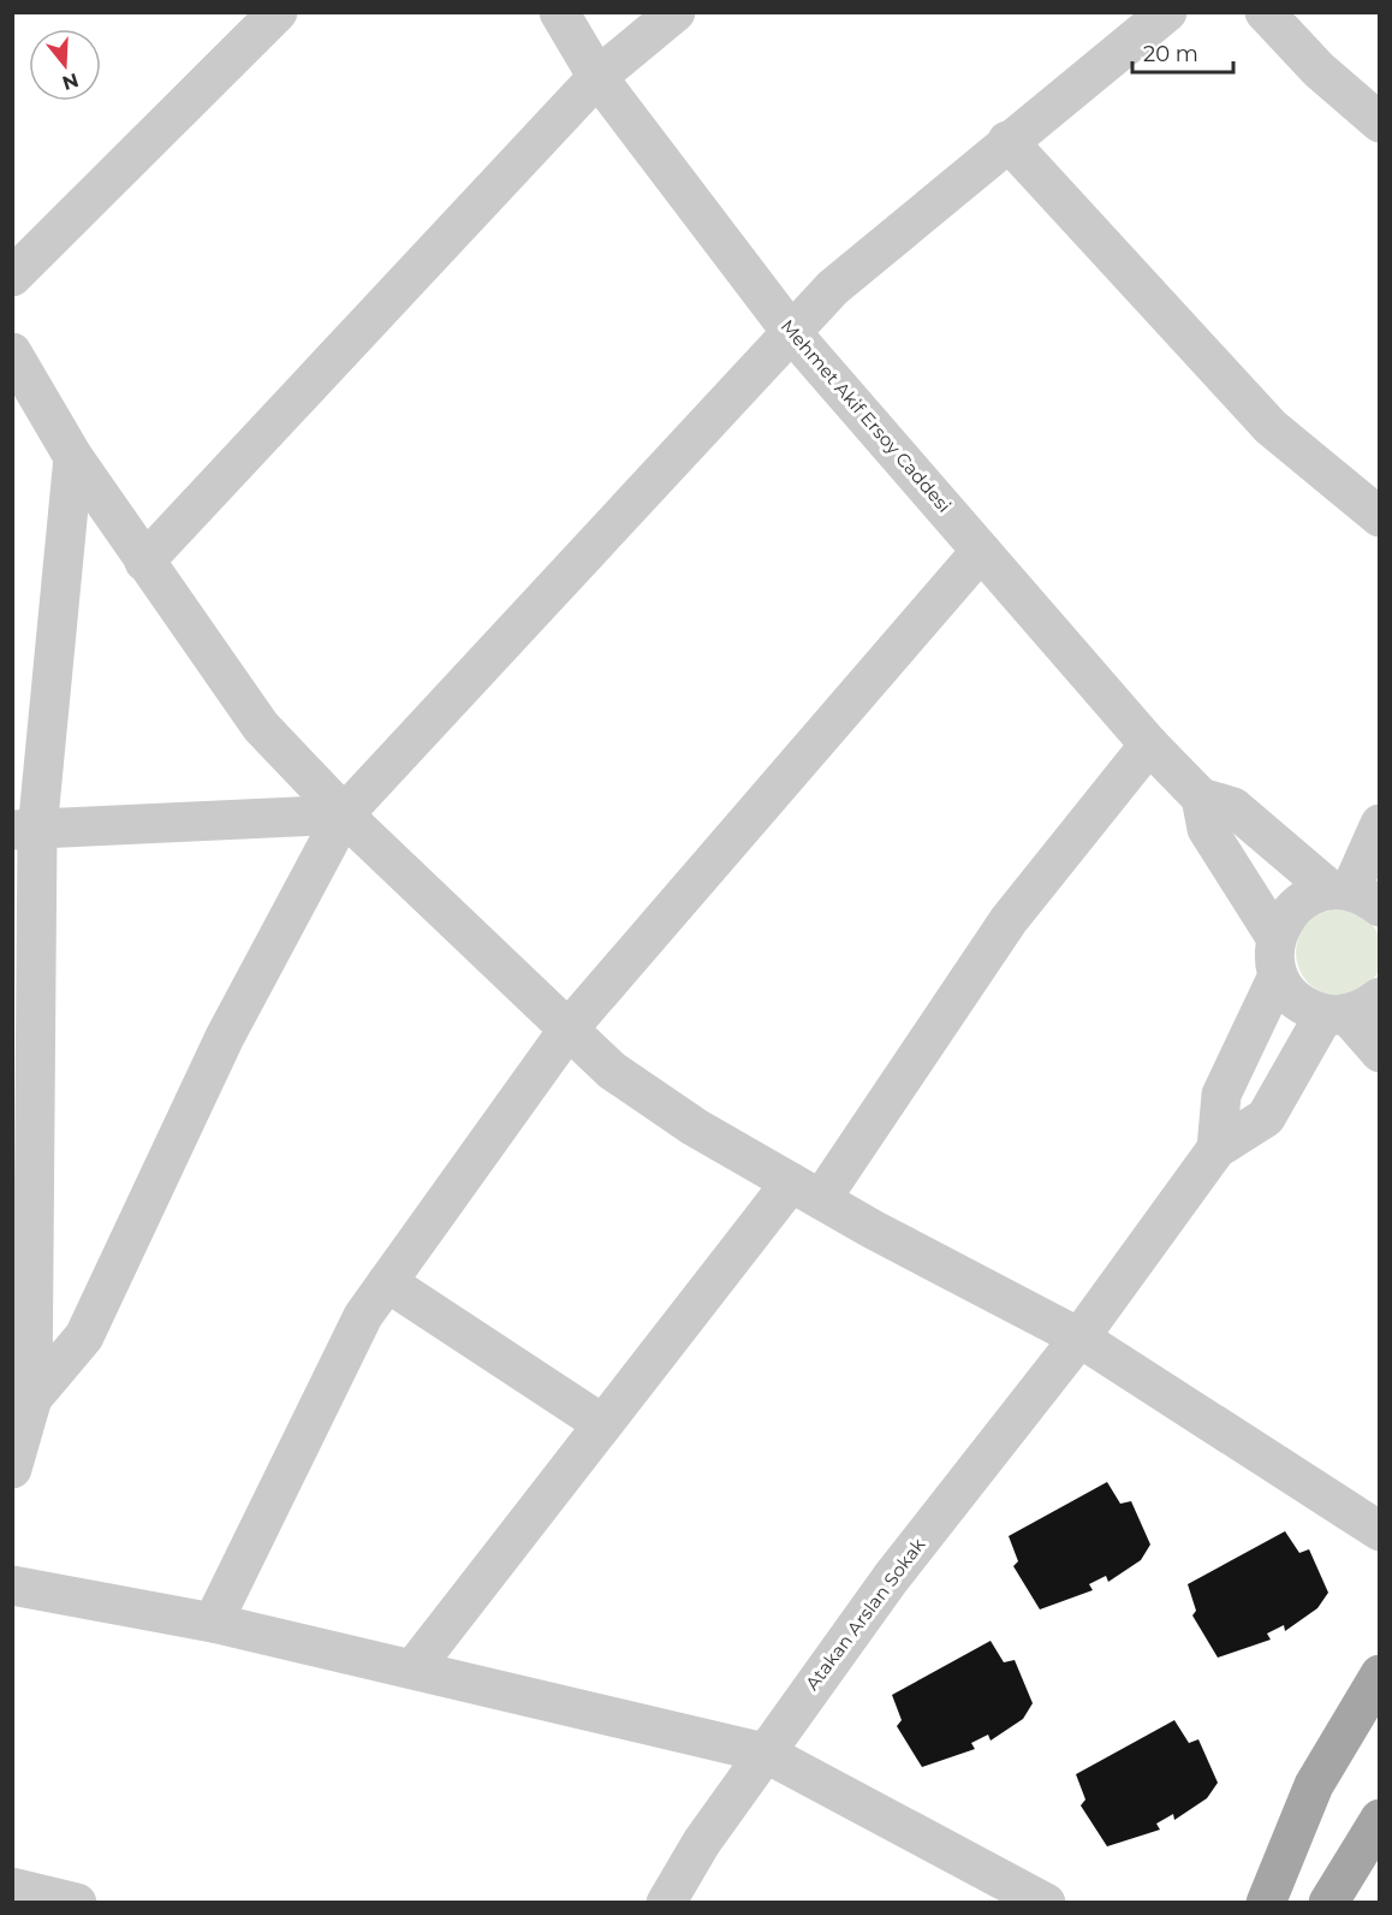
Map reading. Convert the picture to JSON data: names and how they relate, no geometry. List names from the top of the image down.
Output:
{
  "streets": {
    "street": ["Mehmet Akif Ersoy Caddesi", "Atakan Arslan Sokak"]
  },
  "scale_bar": "20 m",
  "north": "bottom"
}
